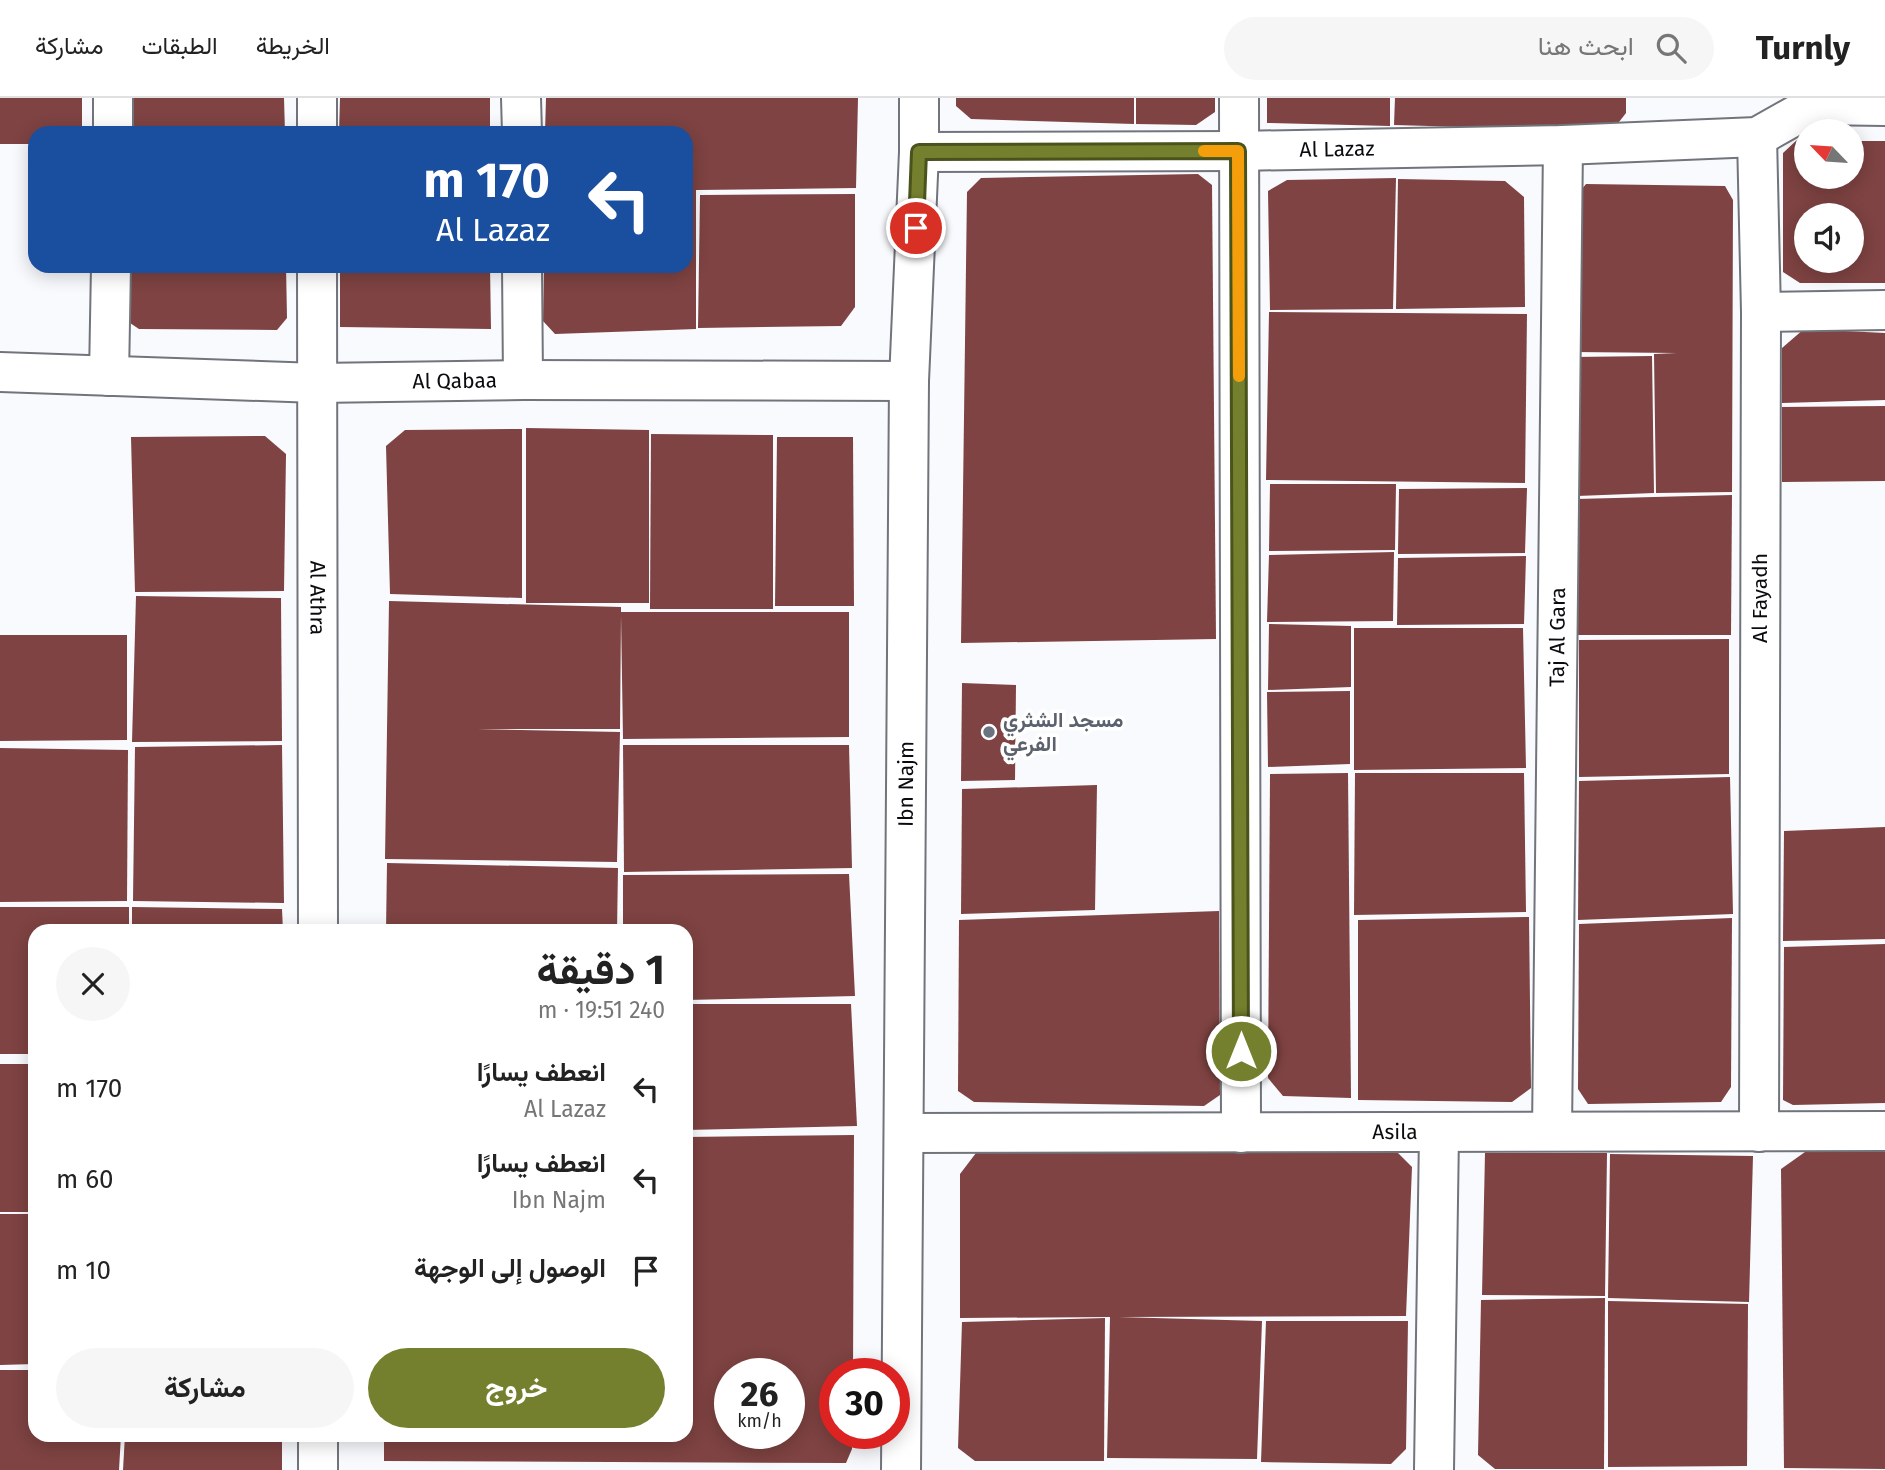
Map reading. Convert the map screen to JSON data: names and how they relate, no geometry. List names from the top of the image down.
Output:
{
  "streets": {
    "street": [
      "Al Lazaz",
      "Al Qabaa",
      "Al Fayadh",
      "Al Athra",
      "Taj Al Gara",
      "Ibn Najm",
      "Asila"
    ]
  },
  "crossings": [
    ["Al Lazaz", "Al Fayadh"],
    ["Al Lazaz", "Taj Al Gara"],
    ["Al Lazaz", "Ibn Najm"],
    ["Al Qabaa", "Al Athra"],
    ["Al Qabaa", "Ibn Najm"],
    ["Al Fayadh", "Asila"],
    ["Taj Al Gara", "Asila"],
    ["Ibn Najm", "Asila"]
  ],
  "places": ["مسجد الشثري الفرعي"],
  "north": "top left",
  "page": {
    "header": "Turnly",
    "search": "ابحث هنا",
    "nav": ["الخريطة", "الطبقات", "مشاركة"],
    "turn": ["170 m", "Al Lazaz"],
    "heading": ["1 دقيقة", "240 m · 19:51"],
    "list": [
      {
        "name": "انعطف يسارًا",
        "note": "Al Lazaz",
        "value": "170 m"
      },
      {
        "name": "انعطف يسارًا",
        "note": "Ibn Najm",
        "value": "60 m"
      },
      {
        "name": "الوصول إلى الوجهة",
        "value": "10 m"
      }
    ],
    "buttons": ["خروج", "مشاركة"],
    "speed": "26 km/h",
    "limit": "30"
  }
}
